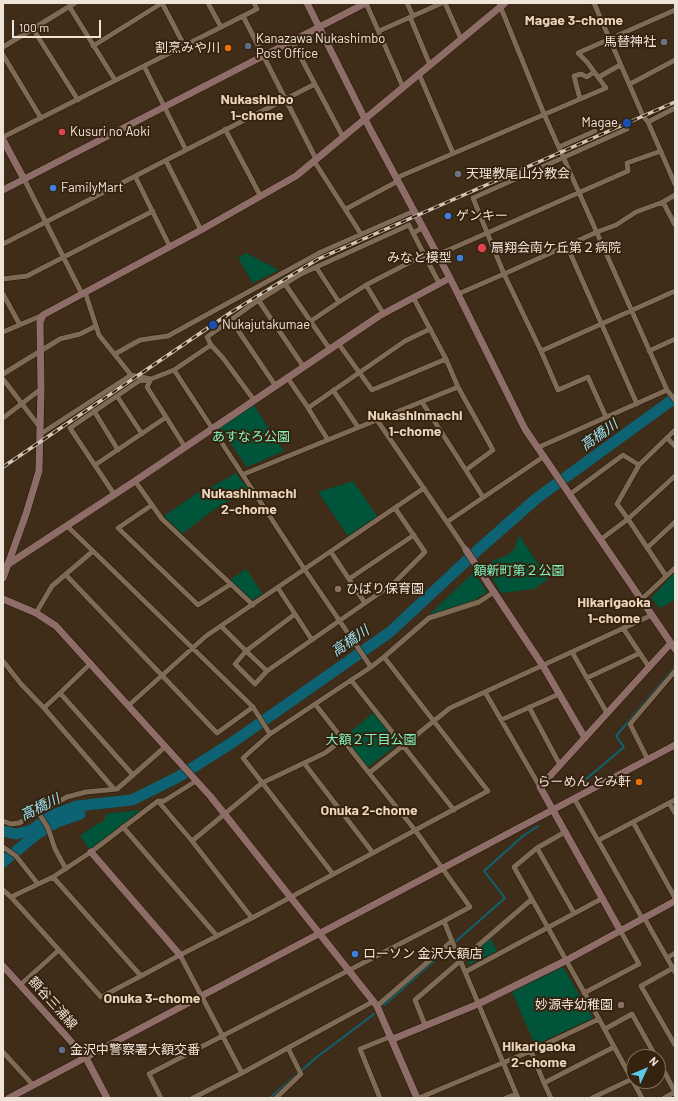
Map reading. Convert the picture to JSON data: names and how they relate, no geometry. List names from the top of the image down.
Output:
{
  "streets": {
    "street": ["額谷三浦線"]
  },
  "districts": [
    "Magae 3-chome",
    "Nukashinbo 1-chome",
    "Nukashinmachi 1-chome",
    "Nukashinmachi 2-chome",
    "Hikarigaoka 1-chome",
    "Onuka 2-chome",
    "Onuka 3-chome",
    "Hikarigaoka 2-chome"
  ],
  "water": ["高橋川"],
  "parks": ["あすなろ公園", "額新町第２公園", "大額２丁目公園"],
  "places": [
    "馬替神社",
    "Kanazawa Nukashimbo Post Office",
    "割烹みや川",
    "Magae",
    "Kusuri no Aoki",
    "天理教尾山分教会",
    "FamilyMart",
    "ゲンキー",
    "扇翔会南ケ丘第２病院",
    "みなと模型",
    "Nukajutakumae",
    "ひばり保育園",
    "らーめん とみ軒",
    "ローソン 金沢大額店",
    "妙源寺幼稚園",
    "金沢中警察署大額交番"
  ],
  "scale_bar": "100 m",
  "north": "top right"
}
